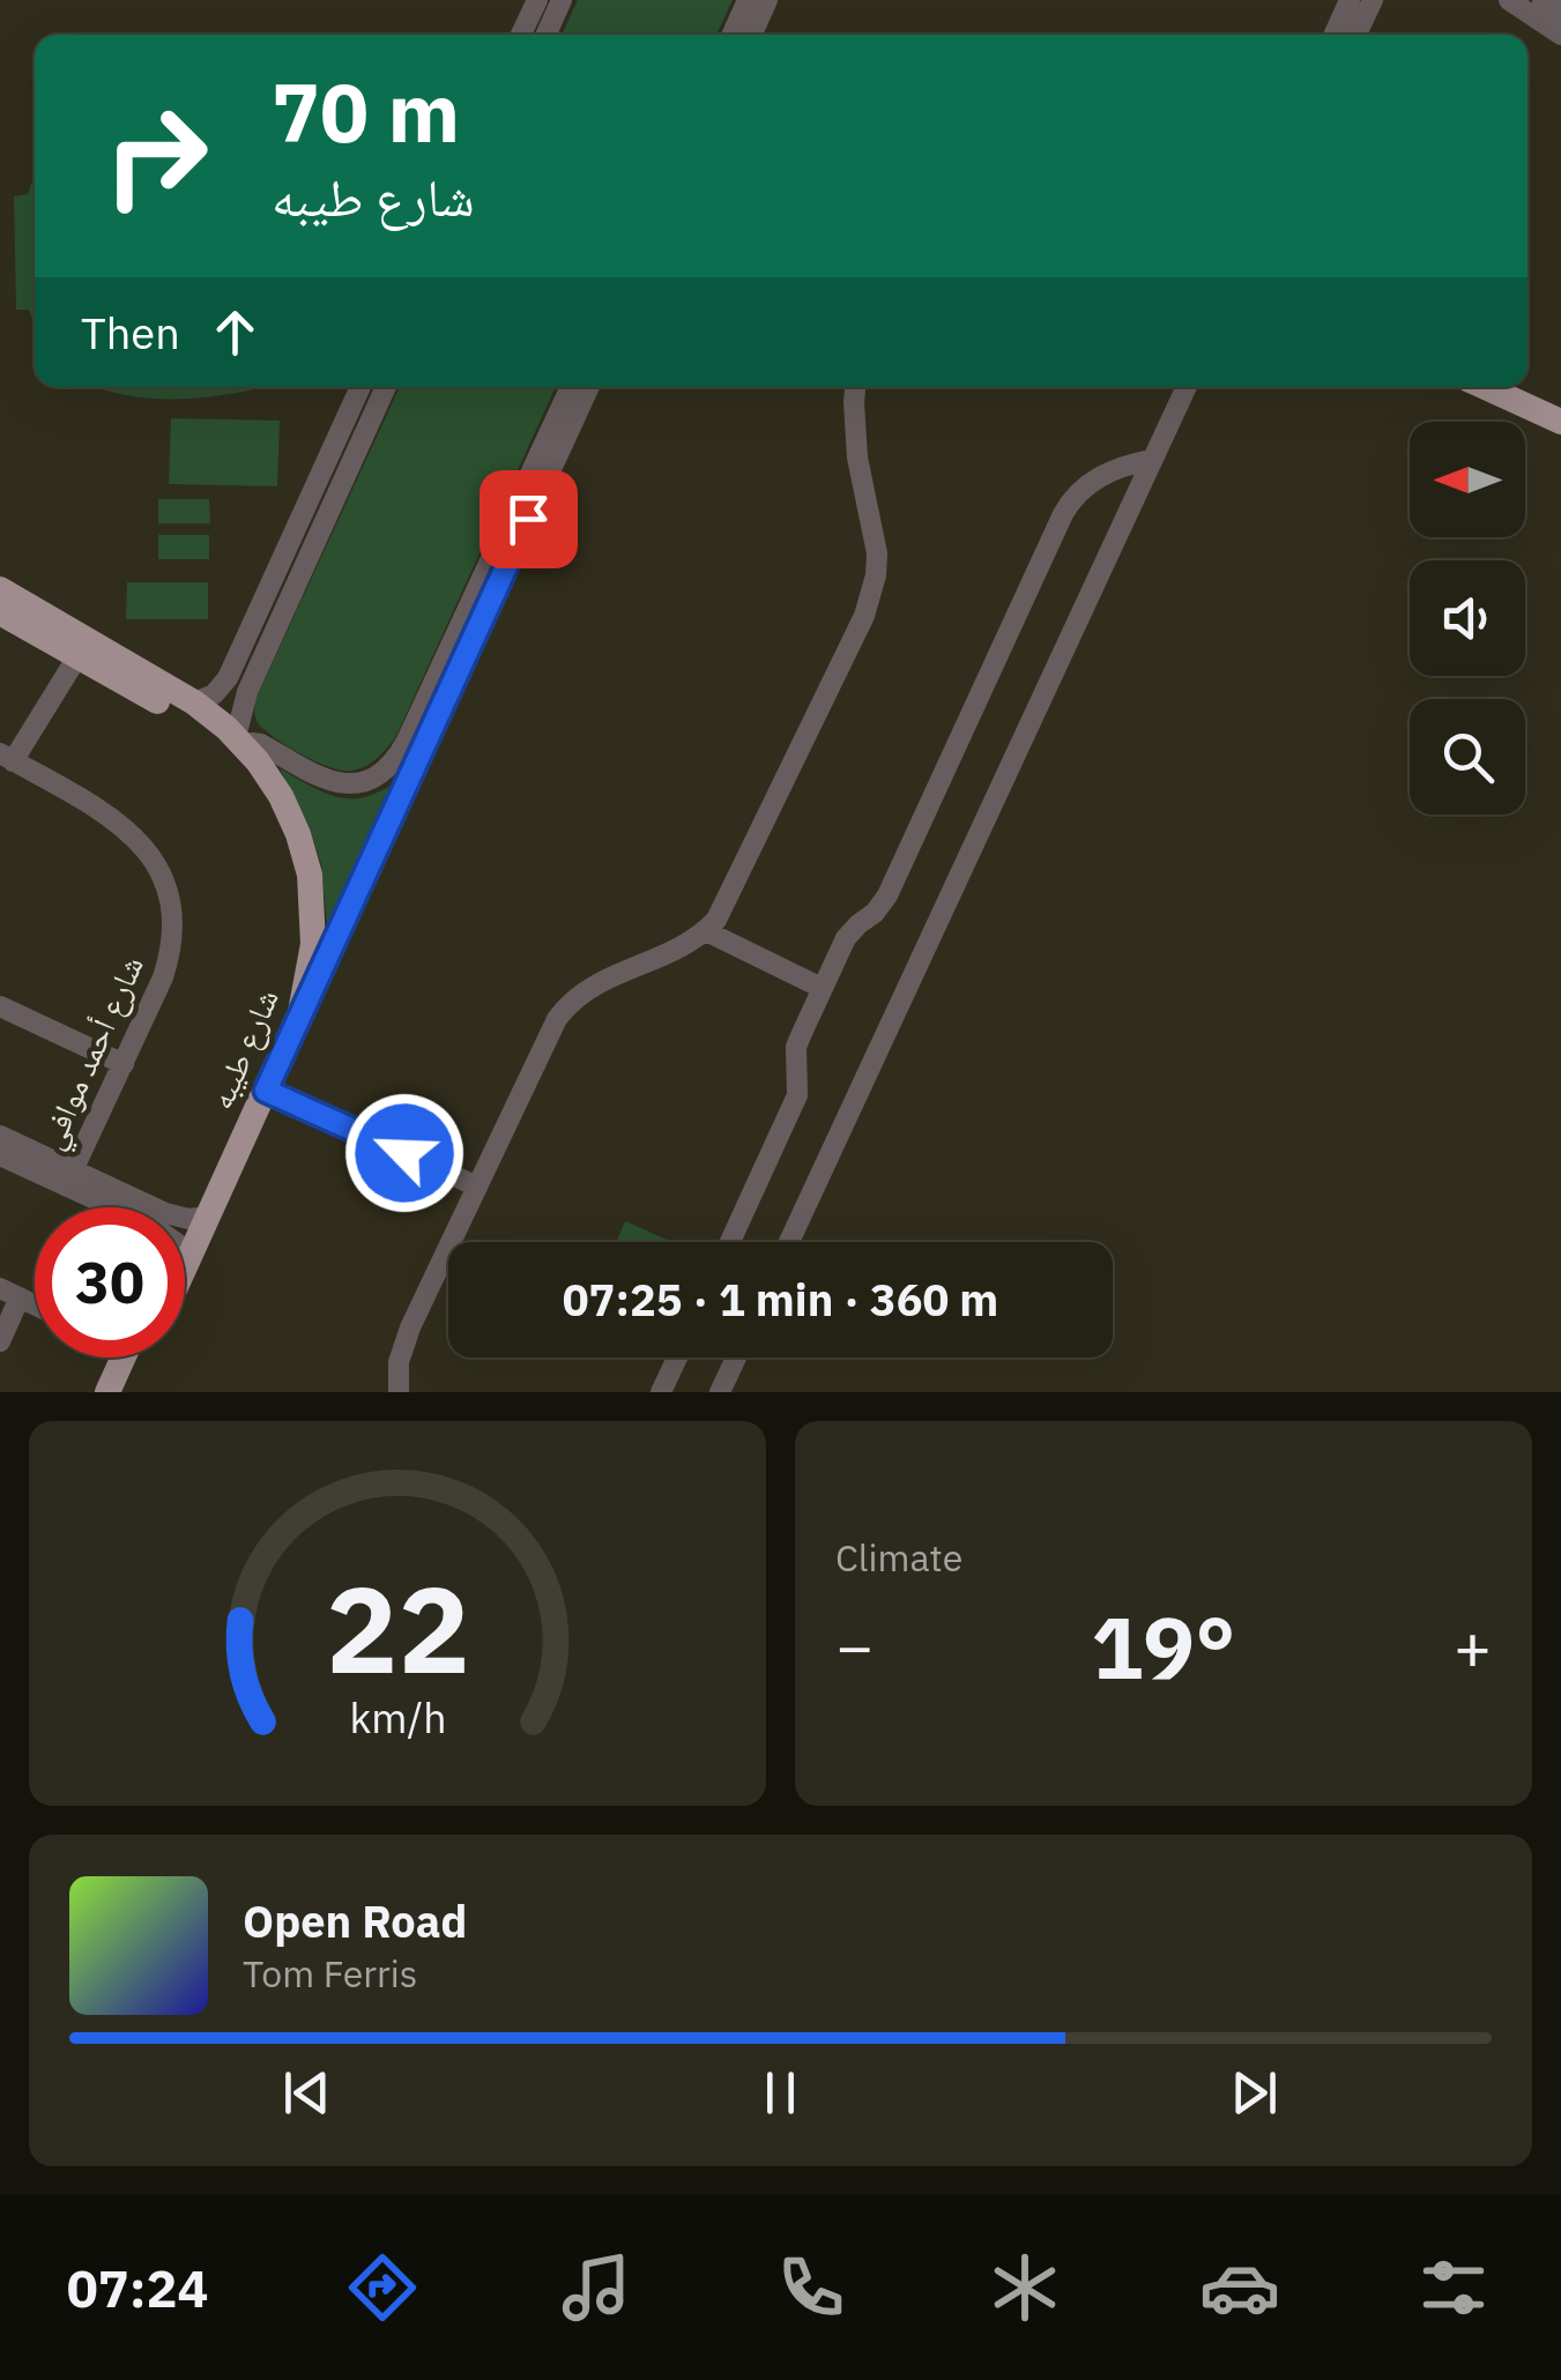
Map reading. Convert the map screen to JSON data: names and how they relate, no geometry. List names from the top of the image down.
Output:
{
  "streets": {
    "main road": ["شارع طيبه"],
    "street": ["شارع أحمد موافي"]
  },
  "north": "left",
  "page": {
    "turn": ["70 m", "شارع طيبه"],
    "then": "Then",
    "limit": "30",
    "trip": "07:25 · 1 min · 360 m",
    "tile": "Climate",
    "heat": ["−", "19°", "+"],
    "song": ["Open Road", "Tom Ferris"],
    "tabs": "07:24",
    "gauge": ["22", "km/h"]
  }
}
